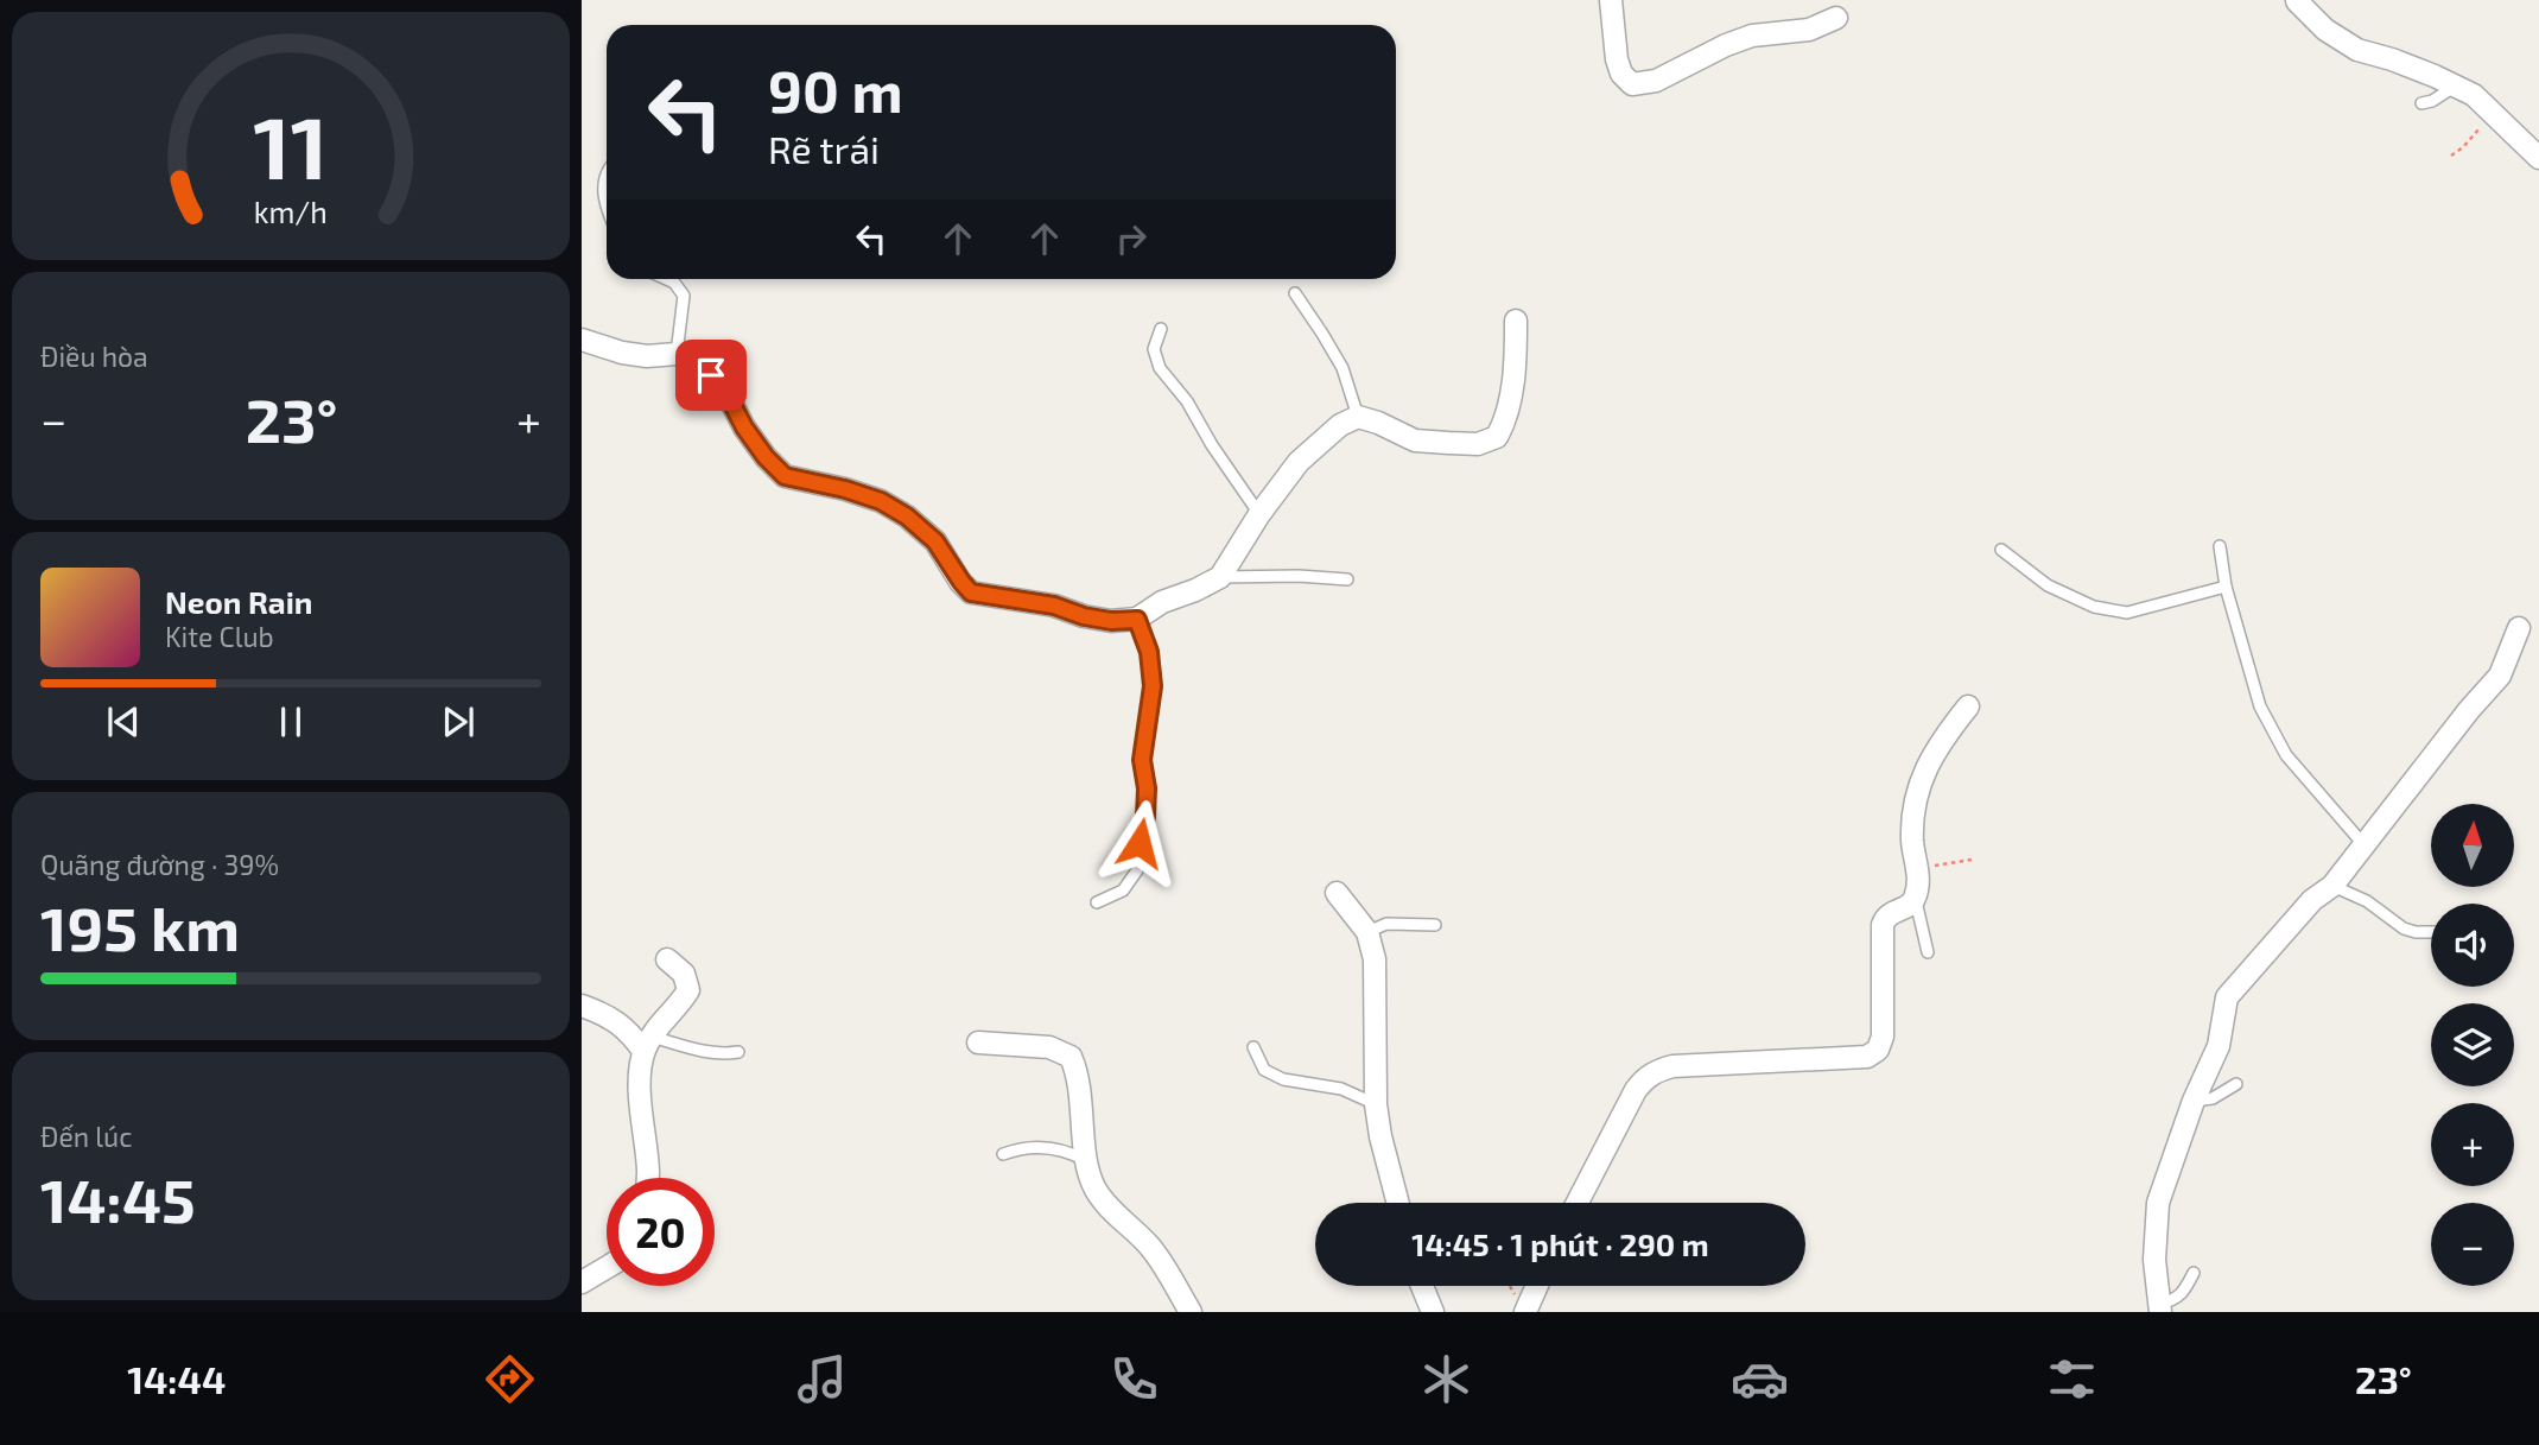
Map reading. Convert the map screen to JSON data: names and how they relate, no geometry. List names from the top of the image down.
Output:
{
  "north": "top",
  "page": {
    "turn": ["90 m", "Rẽ trái"],
    "tile": [
      "Điều hòa",
      ["Quãng đường · 39%", "195 km"],
      ["Đến lúc", "14:45"]
    ],
    "heat": ["−", "23°", "+"],
    "song": ["Neon Rain", "Kite Club"],
    "map_buttons": ["+", "−"],
    "limit": "20",
    "trip": "14:45 · 1 phút · 290 m",
    "tabs": ["14:44", "23°"],
    "gauge": ["11", "km/h"]
  }
}
